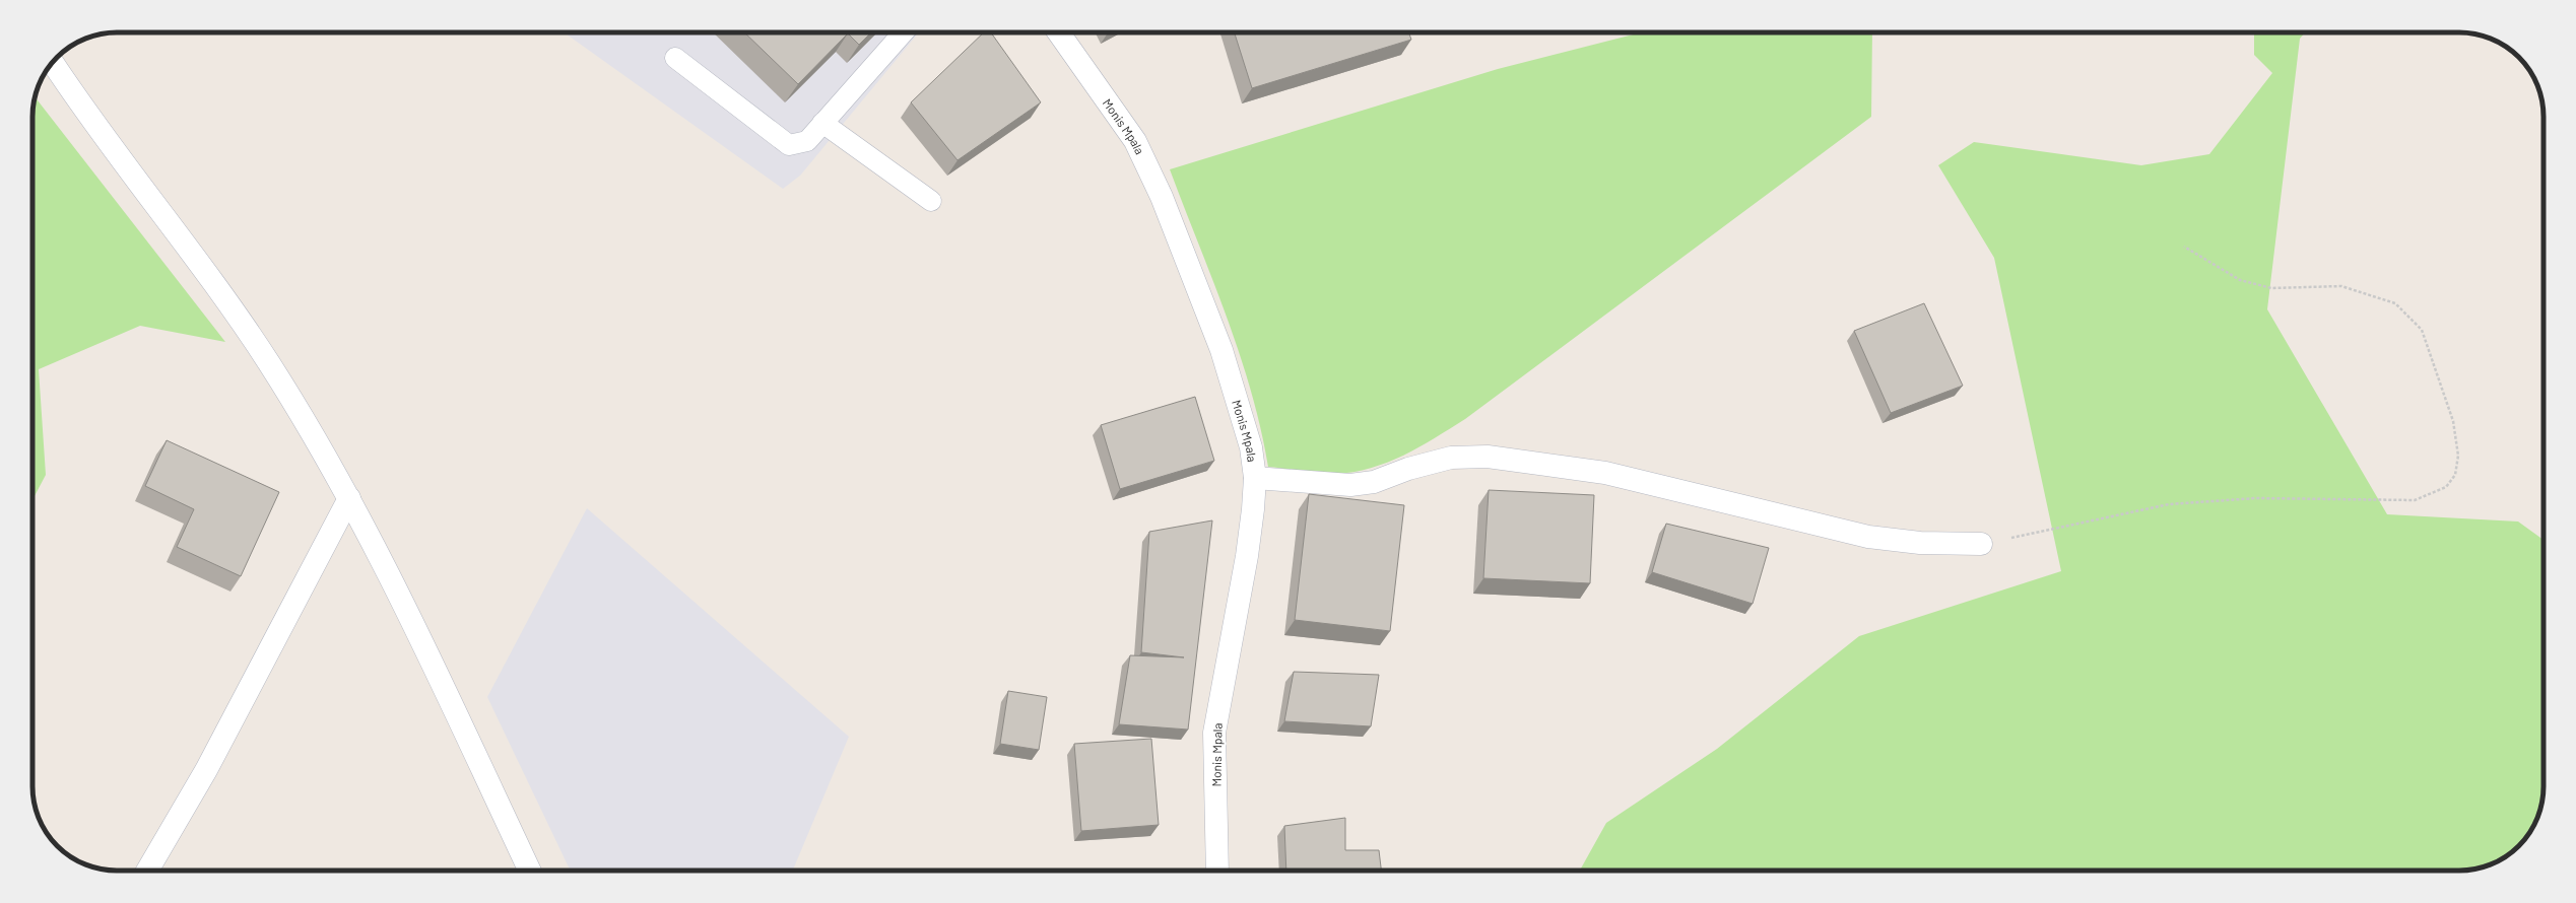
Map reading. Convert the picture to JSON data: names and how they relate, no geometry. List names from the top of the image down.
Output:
{
  "streets": {
    "street": ["Monis Mpala"]
  }
}
